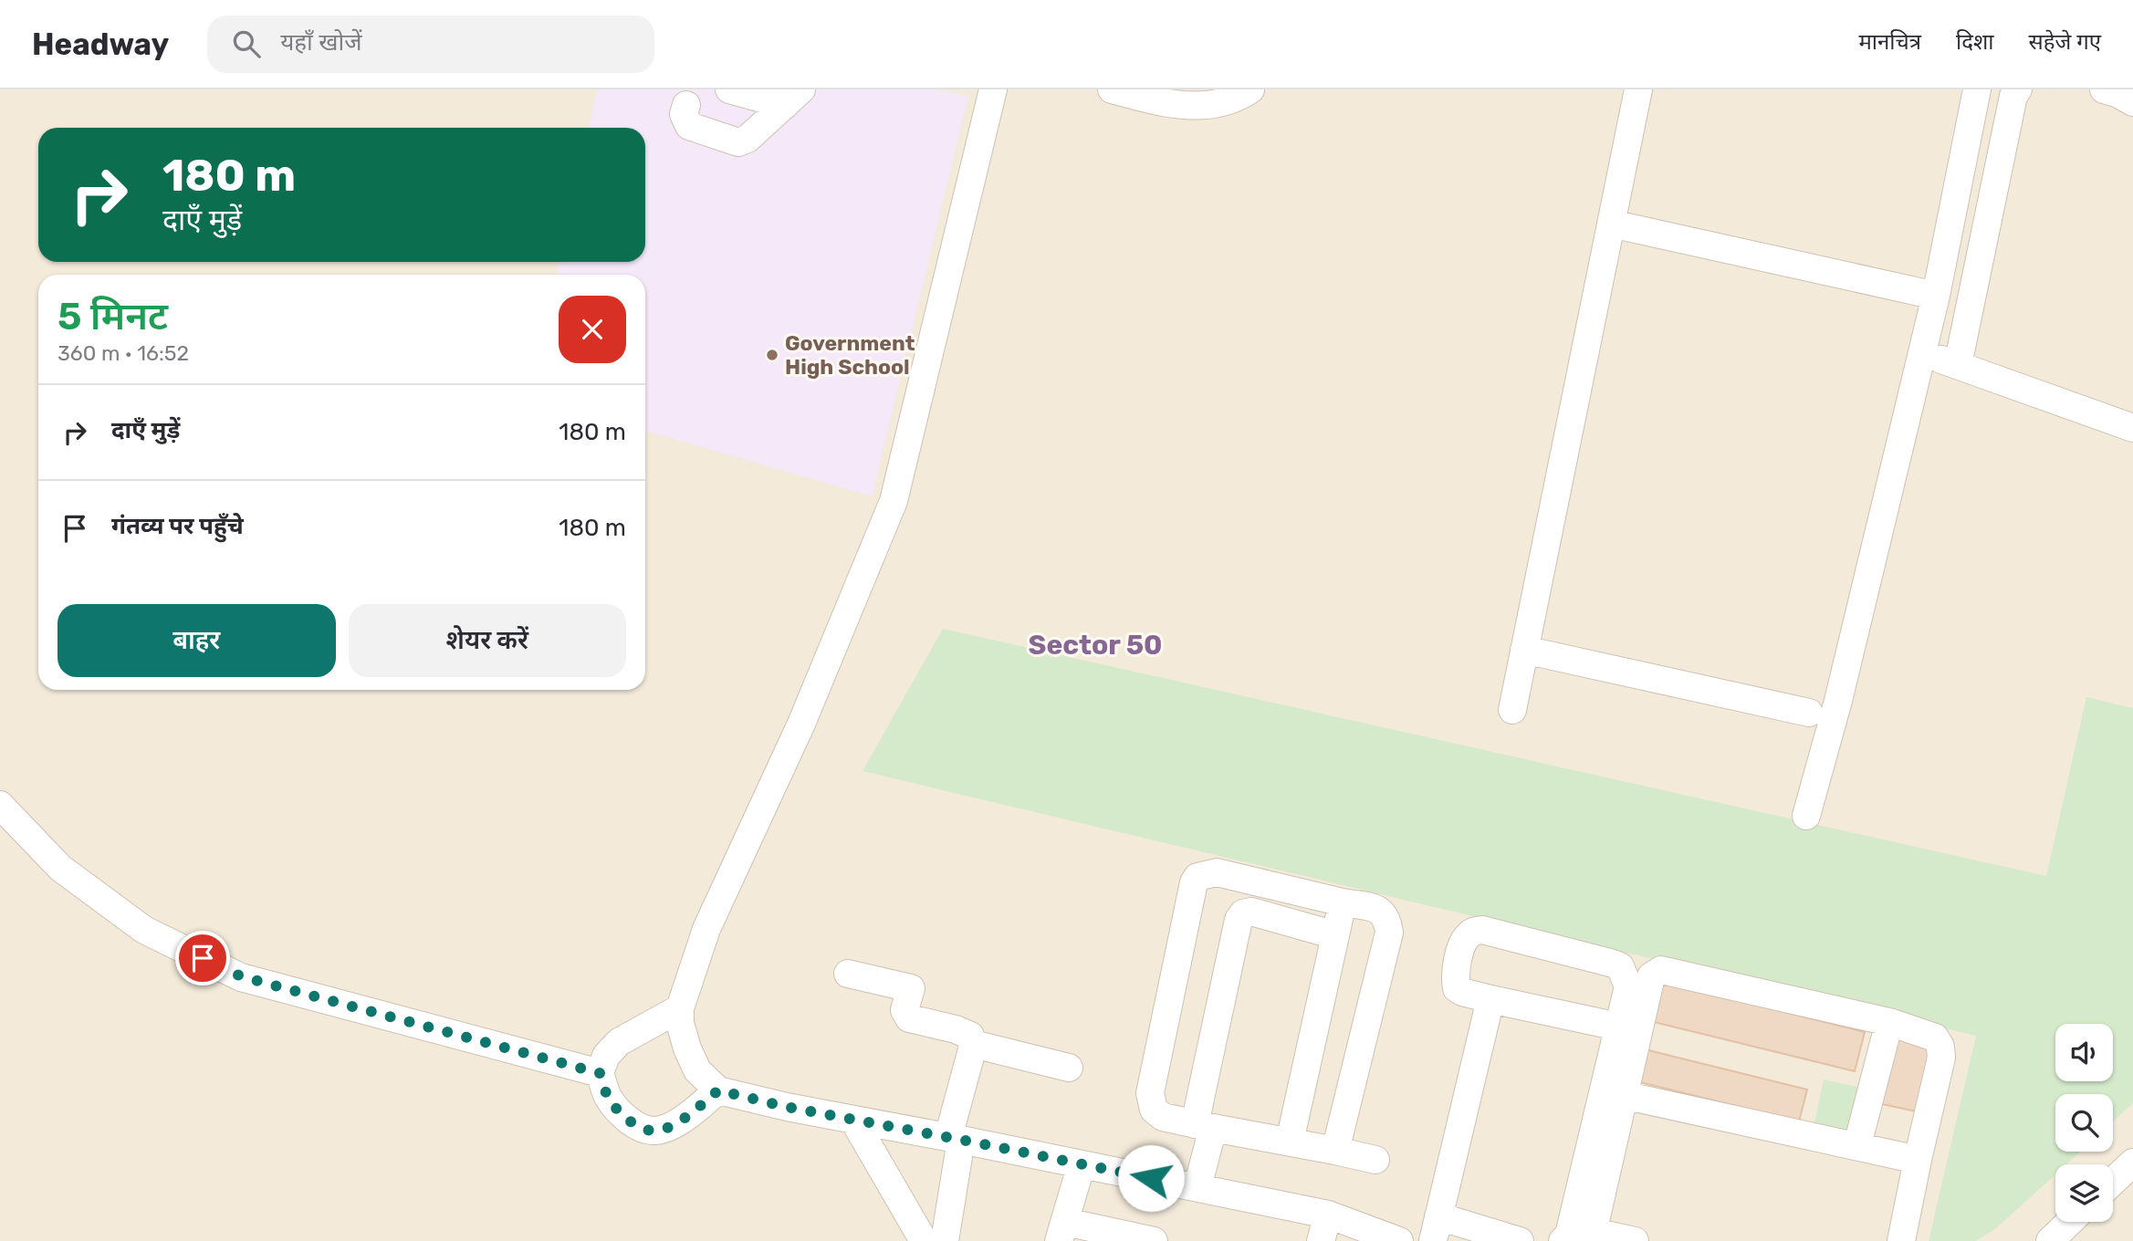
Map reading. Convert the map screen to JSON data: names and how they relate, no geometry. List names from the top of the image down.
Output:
{
  "districts": ["Sector 50"],
  "places": ["Government High School"],
  "page": {
    "header": "Headway",
    "search": "यहाँ खोजें",
    "nav": ["मानचित्र", "दिशा", "सहेजे गए"],
    "turn": ["180 m", "दाएँ मुड़ें"],
    "heading": ["5 मिनट", "360 m · 16:52"],
    "list": [
      {
        "name": "दाएँ मुड़ें",
        "value": "180 m"
      },
      {
        "name": "गंतव्य पर पहुँचे",
        "value": "180 m"
      }
    ],
    "buttons": ["बाहर", "शेयर करें"]
  }
}
